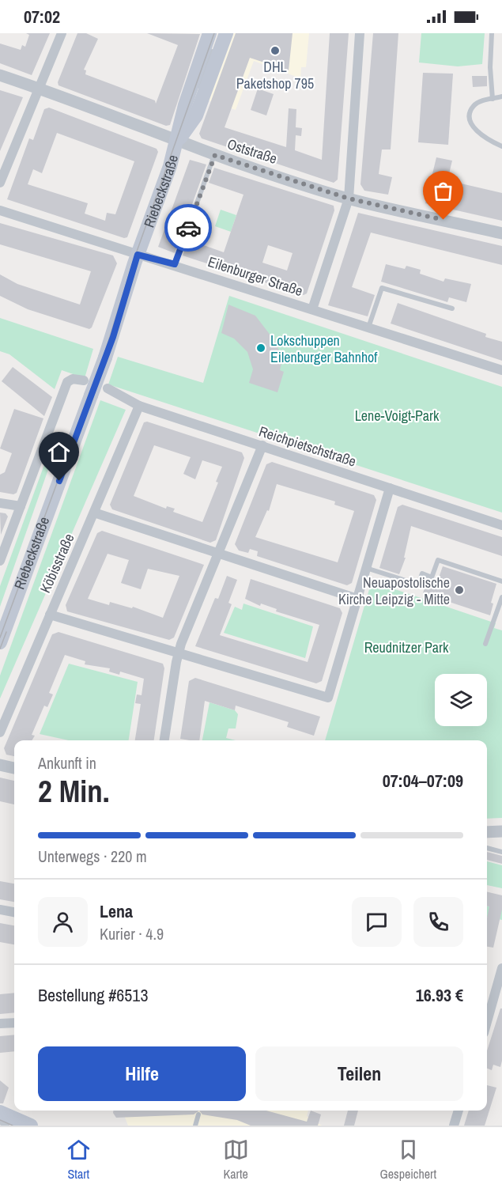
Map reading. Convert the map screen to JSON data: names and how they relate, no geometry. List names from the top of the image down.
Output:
{
  "streets": {
    "main road": ["Riebeckstraße"],
    "street": [
      "Oststraße",
      "Eilenburger Straße",
      "Reichpietschstraße",
      "Köbisstraße"
    ]
  },
  "crossings": [
    ["Oststraße", "Riebeckstraße"],
    ["Riebeckstraße", "Eilenburger Straße"],
    ["Reichpietschstraße", "Köbisstraße"]
  ],
  "parks": ["Lene-Voigt-Park", "Reudnitzer Park"],
  "places": ["DHL Paketshop 795", "Lokschuppen Eilenburger Bahnhof", "Neuapostolische Kirche Leipzig - Mitte"],
  "page": {
    "status": "07:02",
    "heading": ["2 Min.", "Ankunft in", "07:04–07:09"],
    "panel": [
      "Lena",
      "Kurier · 4.9",
      "Bestellung #6513",
      "16.93 €"
    ],
    "bar": "Unterwegs · 220 m",
    "buttons": ["Hilfe", "Teilen"],
    "tabs": ["Start", "Karte", "Gespeichert"]
  }
}
